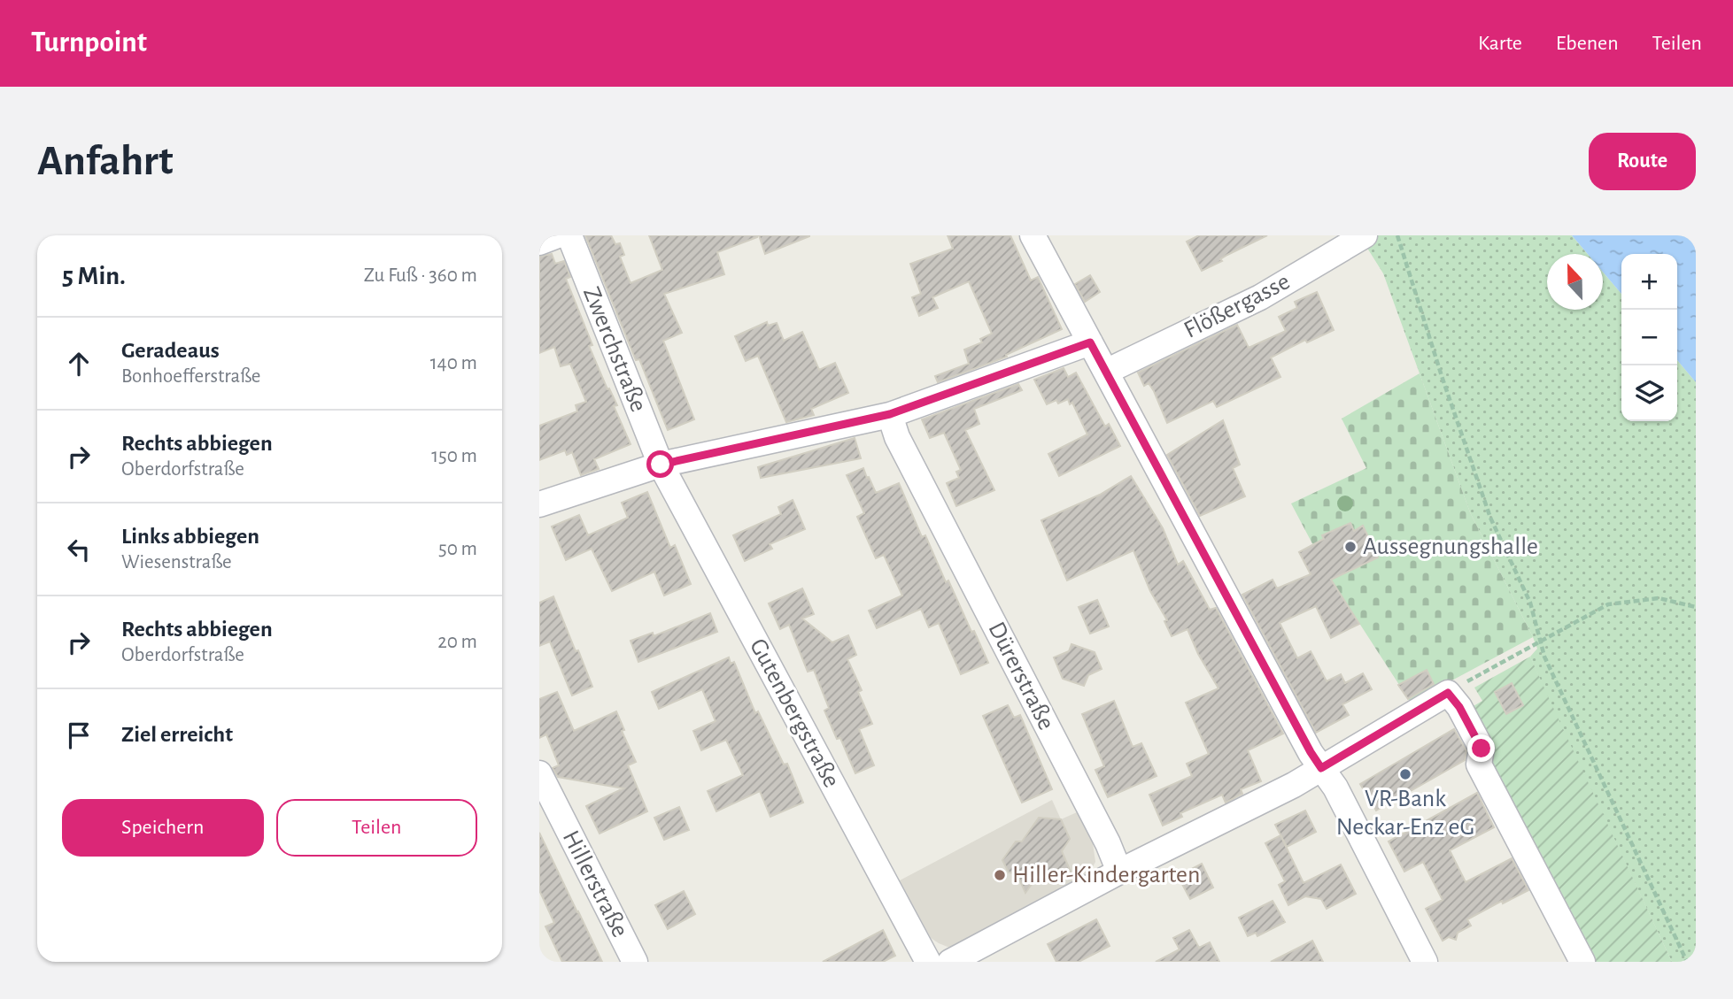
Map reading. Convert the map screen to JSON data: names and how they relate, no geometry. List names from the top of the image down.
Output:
{
  "streets": {
    "street": [
      "Flößergasse",
      "Zwerchstraße",
      "Dürerstraße",
      "Gutenbergstraße",
      "Hillerstraße"
    ]
  },
  "crossings": [
    ["Zwerchstraße", "Gutenbergstraße"]
  ],
  "places": ["Aussegnungshalle", "VR-Bank Neckar-Enz eG", "Hiller-Kindergarten"],
  "north": "top",
  "page": {
    "header": "Turnpoint",
    "nav": ["Karte", "Ebenen", "Teilen"],
    "buttons": [
      "Route",
      ["Speichern", "Teilen"]
    ],
    "title": "Anfahrt",
    "heading": ["5 Min.", "Zu Fuß · 360 m"],
    "map_buttons": ["+", "−"],
    "list": [
      ["Geradeaus", "Bonhoefferstraße", "140 m"],
      ["Rechts abbiegen", "Oberdorfstraße", "150 m"],
      ["Links abbiegen", "Wiesenstraße", "50 m"],
      ["Rechts abbiegen", "Oberdorfstraße", "20 m"],
      "Ziel erreicht"
    ]
  }
}
